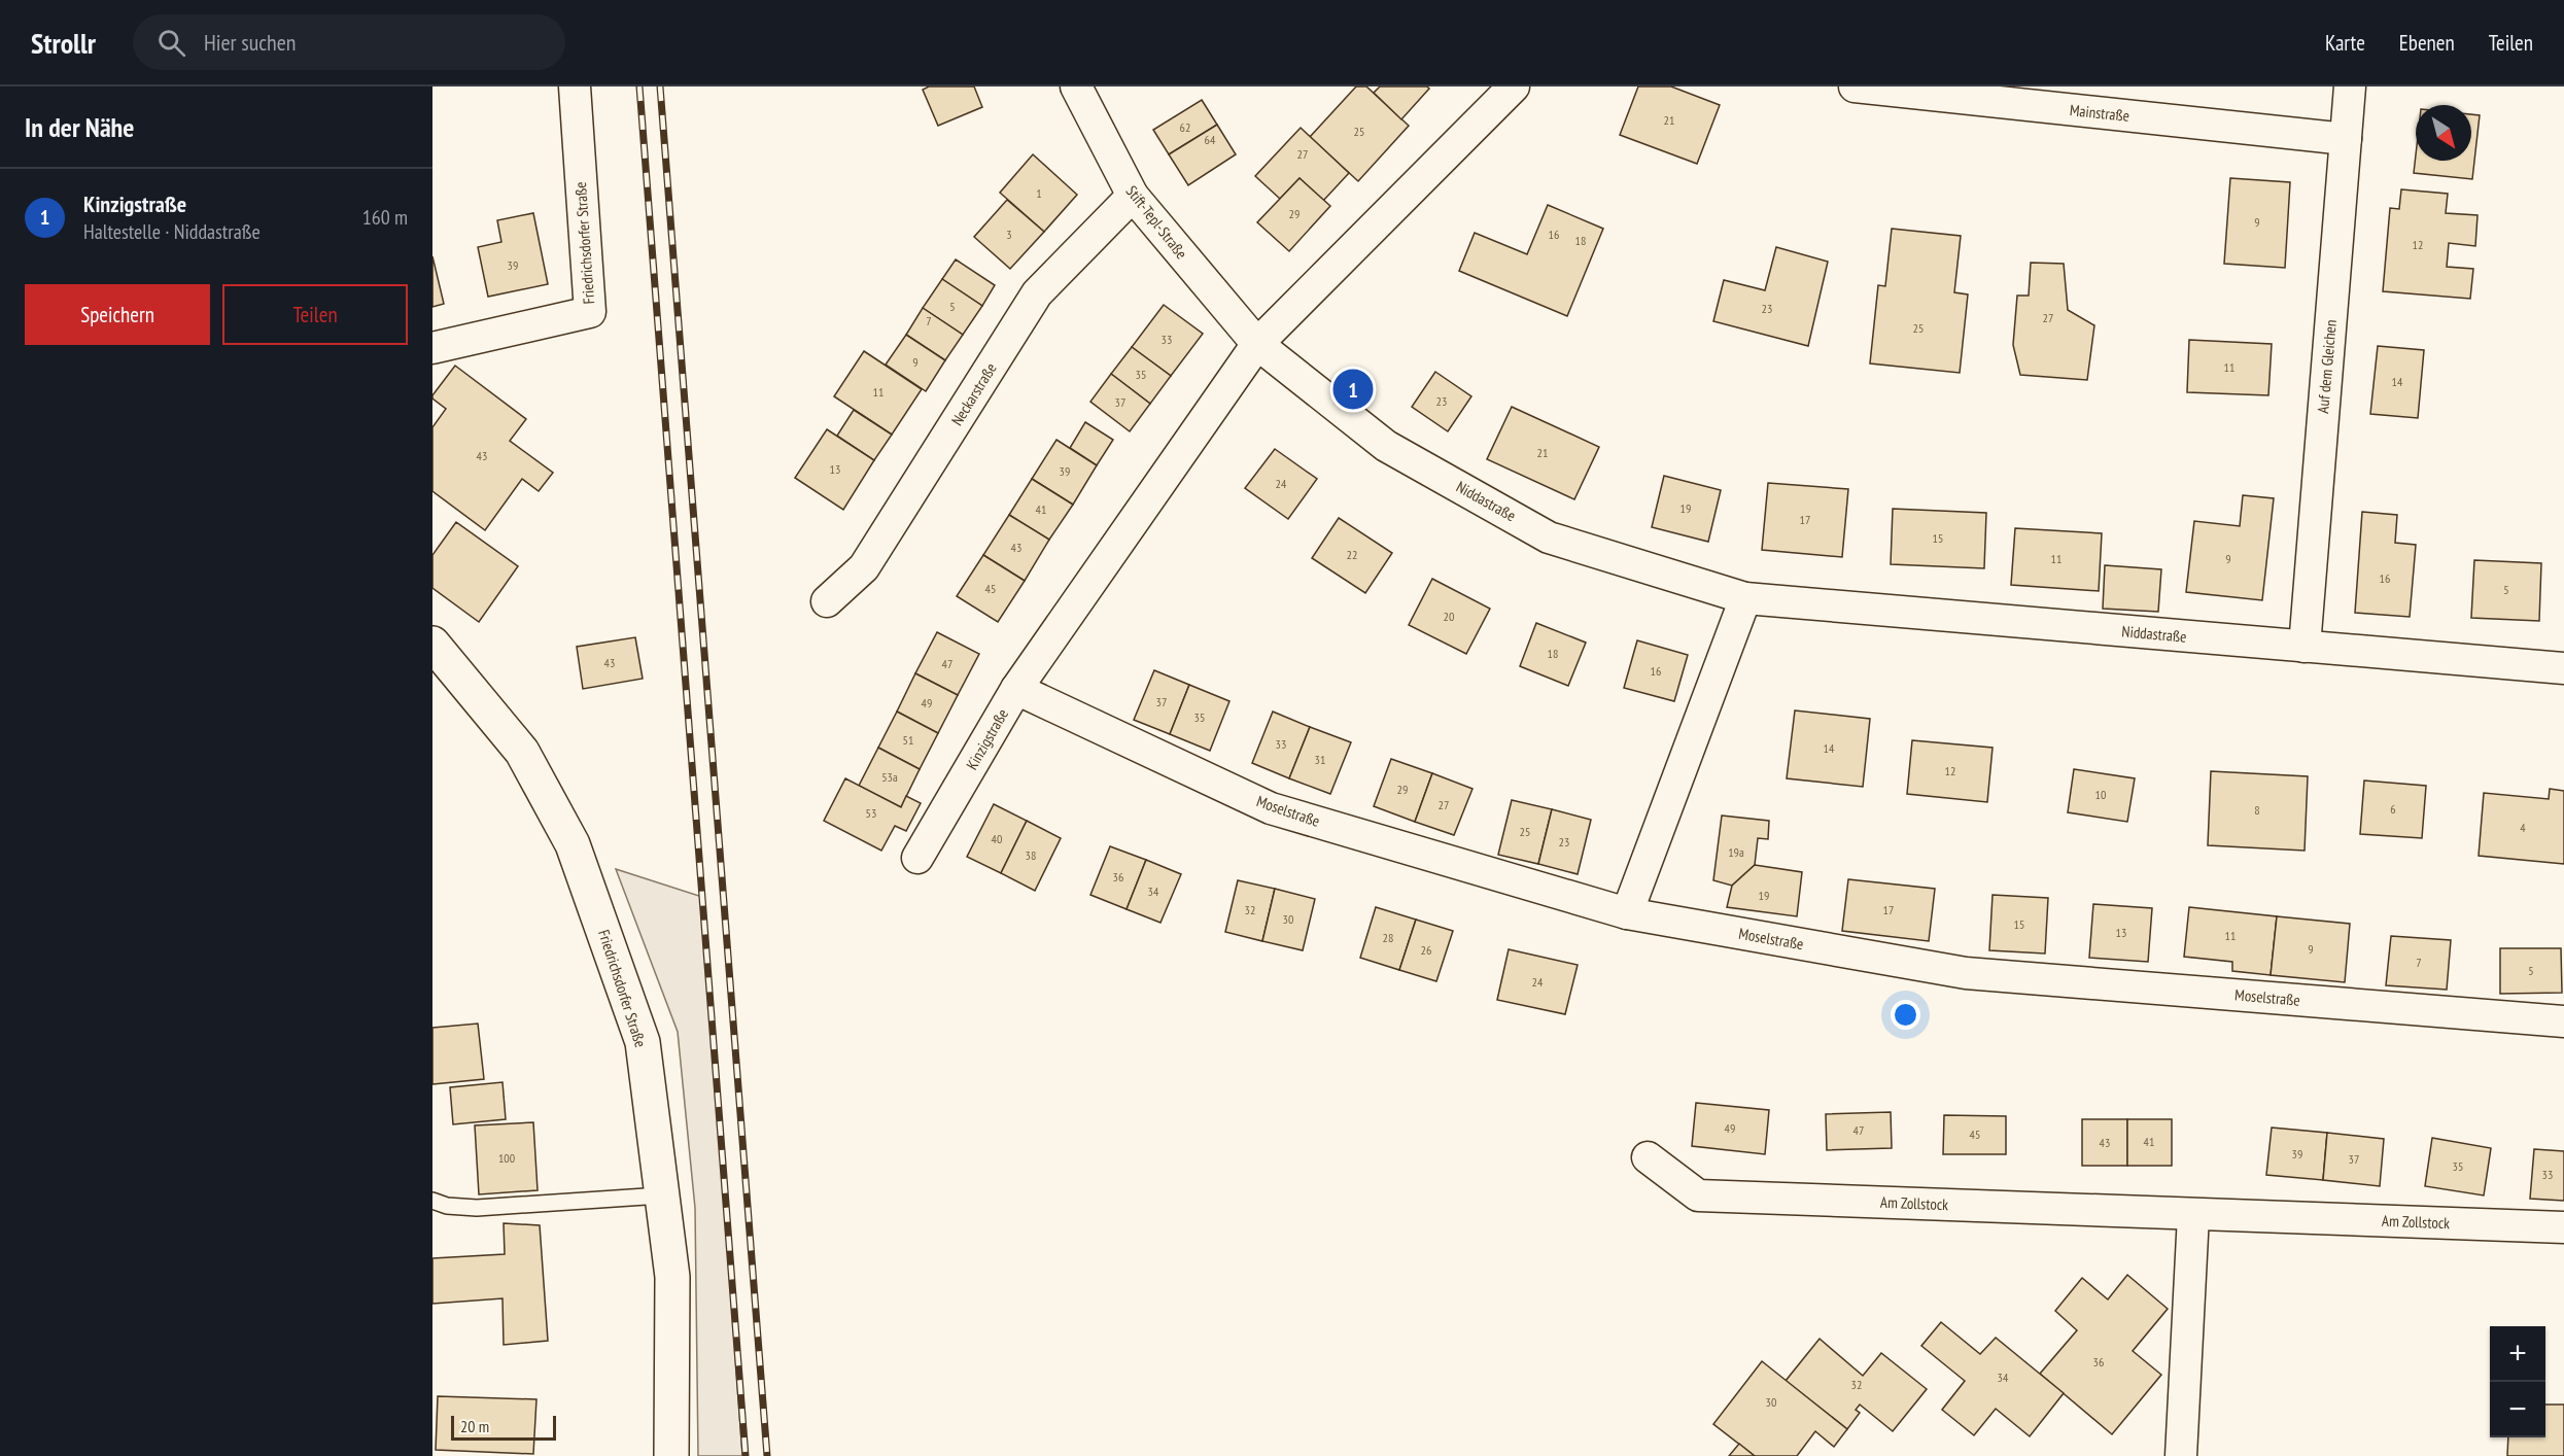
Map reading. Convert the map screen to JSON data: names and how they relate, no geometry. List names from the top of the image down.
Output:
{
  "streets": {
    "street": [
      "Mainstraße",
      "Stift-Tepl-Straße",
      "Friedrichsdorfer Straße",
      "Auf dem Gleichen",
      "Neckarstraße",
      "Niddastraße",
      "Kinzigstraße",
      "Moselstraße",
      "Am Zollstock"
    ]
  },
  "crossings": [
    ["Mainstraße", "Auf dem Gleichen"],
    ["Stift-Tepl-Straße", "Neckarstraße"],
    ["Stift-Tepl-Straße", "Niddastraße"],
    ["Stift-Tepl-Straße", "Kinzigstraße"],
    ["Auf dem Gleichen", "Niddastraße"],
    ["Niddastraße", "Kinzigstraße"],
    ["Kinzigstraße", "Moselstraße"]
  ],
  "house_numbers": [
    "21",
    "62",
    "25",
    "64",
    "27",
    "1",
    "29",
    "9",
    "3",
    "16",
    "18",
    "12",
    "39",
    "5",
    "23",
    "27",
    "7",
    "25",
    "33",
    "9",
    "11",
    "35",
    "14",
    "11",
    "23",
    "37",
    "21",
    "43",
    "13",
    "39",
    "24",
    "19",
    "41",
    "17",
    "15",
    "43",
    "22",
    "11",
    "9",
    "16",
    "45",
    "5",
    "20",
    "18",
    "43",
    "47",
    "16",
    "37",
    "49",
    "35",
    "51",
    "33",
    "14",
    "31",
    "12",
    "53a",
    "29",
    "10",
    "27",
    "6",
    "8",
    "53",
    "4",
    "25",
    "40",
    "23",
    "19a",
    "38",
    "36",
    "34",
    "19",
    "32",
    "17",
    "30",
    "15",
    "13",
    "11",
    "28",
    "9",
    "26",
    "7",
    "5",
    "24",
    "49",
    "47",
    "45",
    "41",
    "43",
    "39",
    "100",
    "37",
    "35",
    "33",
    "36",
    "34",
    "32",
    "30"
  ],
  "scale_bar": "20 m",
  "north": "bottom right",
  "page": {
    "header": "Strollr",
    "search": "Hier suchen",
    "nav": ["Karte", "Ebenen", "Teilen"],
    "heading": "In der Nähe",
    "list": [
      {
        "mark": "1",
        "name": "Kinzigstraße",
        "note": "Haltestelle · Niddastraße",
        "value": "160 m"
      }
    ],
    "buttons": ["Speichern", "Teilen"],
    "pins": "1",
    "map_buttons": ["+", "−"],
    "scale": "20 m"
  }
}
